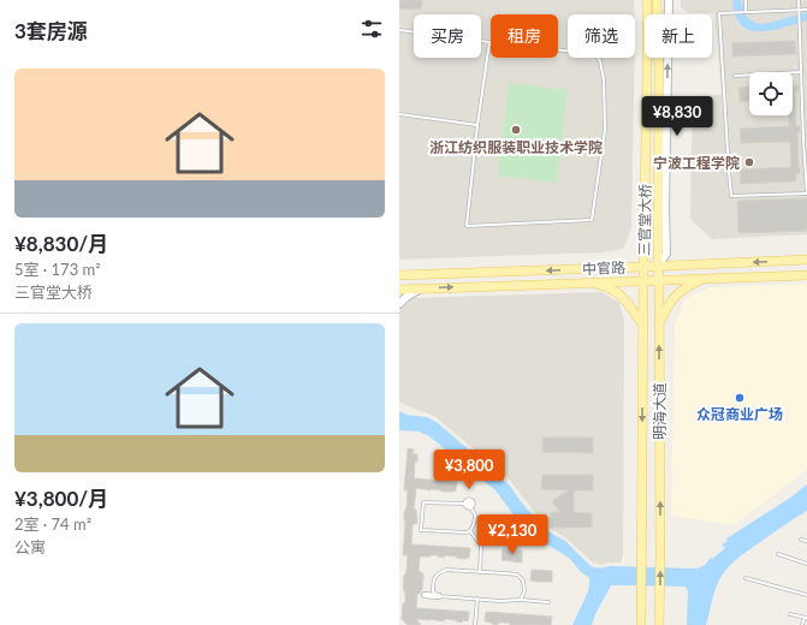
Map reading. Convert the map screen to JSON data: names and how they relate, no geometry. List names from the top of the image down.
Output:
{
  "streets": {
    "main road": ["三官堂大桥", "中官路", "明海大道"]
  },
  "crossings": [
    ["三官堂大桥", "中官路"],
    ["三官堂大桥", "明海大道"],
    ["中官路", "明海大道"]
  ],
  "places": ["浙江纺织服装职业技术学院", "宁波工程学院", "众冠商业广场"],
  "page": {
    "heading": "3套房源",
    "chip": [
      "买房",
      "租房",
      "筛选",
      "新上"
    ],
    "list": [
      {
        "name": "¥8,830/月",
        "note": "5室 · 173 m² · 三官堂大桥"
      },
      {
        "name": "¥3,800/月",
        "note": "2室 · 74 m² · 公寓"
      }
    ],
    "price": ["¥8,830", "¥3,800", "¥2,130"]
  }
}
